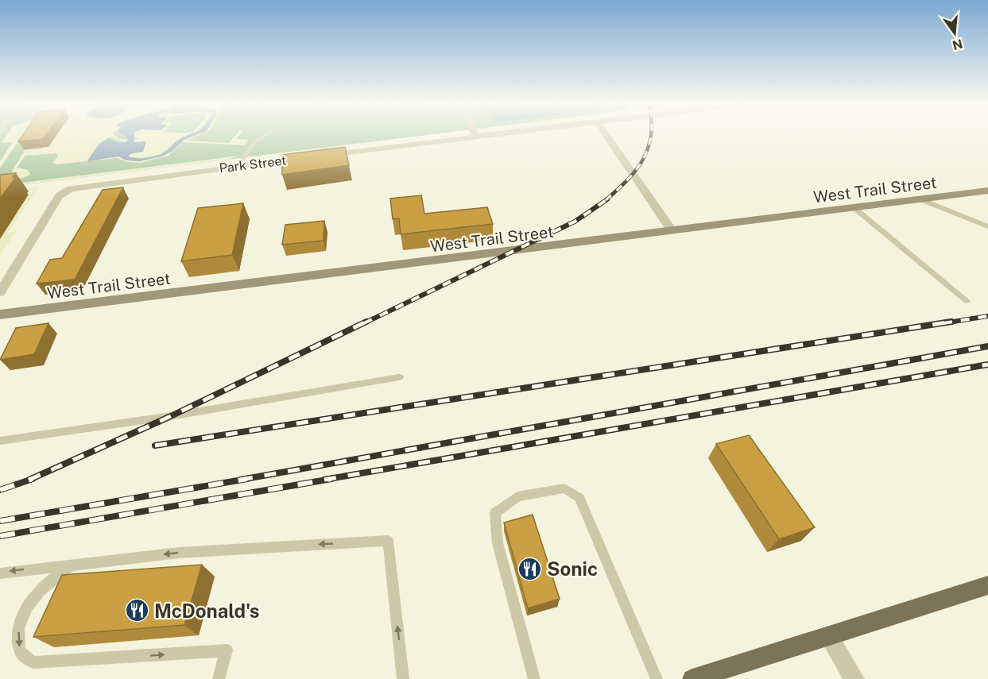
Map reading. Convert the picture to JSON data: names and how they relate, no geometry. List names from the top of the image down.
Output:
{
  "streets": {
    "main road": ["West Trail Street"],
    "street": ["Park Street"]
  },
  "places": {
    "restaurant": ["Sonic", "McDonald's"]
  },
  "north": "bottom"
}
